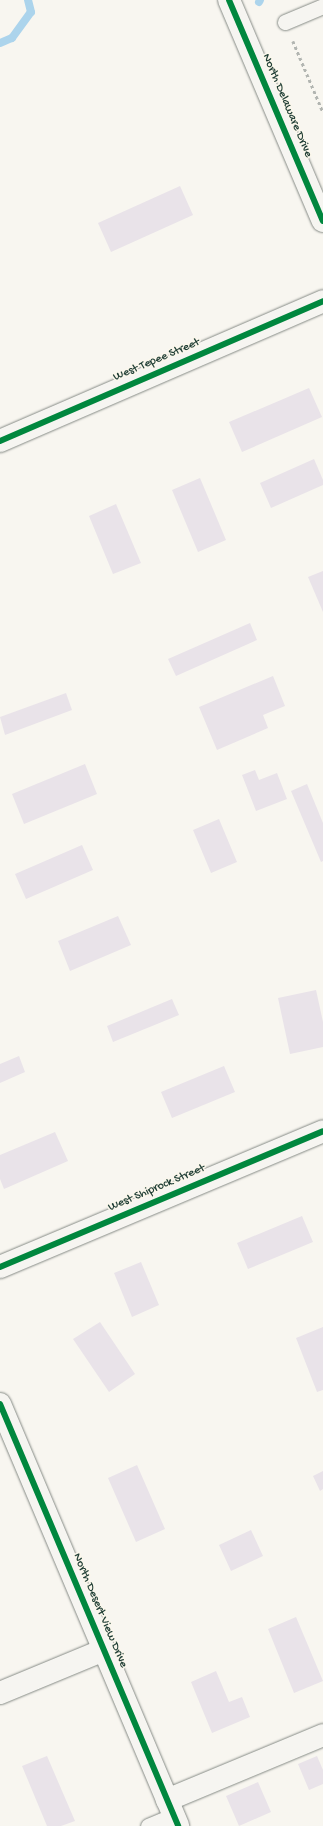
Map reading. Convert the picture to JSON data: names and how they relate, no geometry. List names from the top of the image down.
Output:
{
  "streets": {
    "street": [
      "North Delaware Drive",
      "West Tepee Street",
      "West Shiprock Street",
      "North Desert View Drive"
    ]
  }
}
